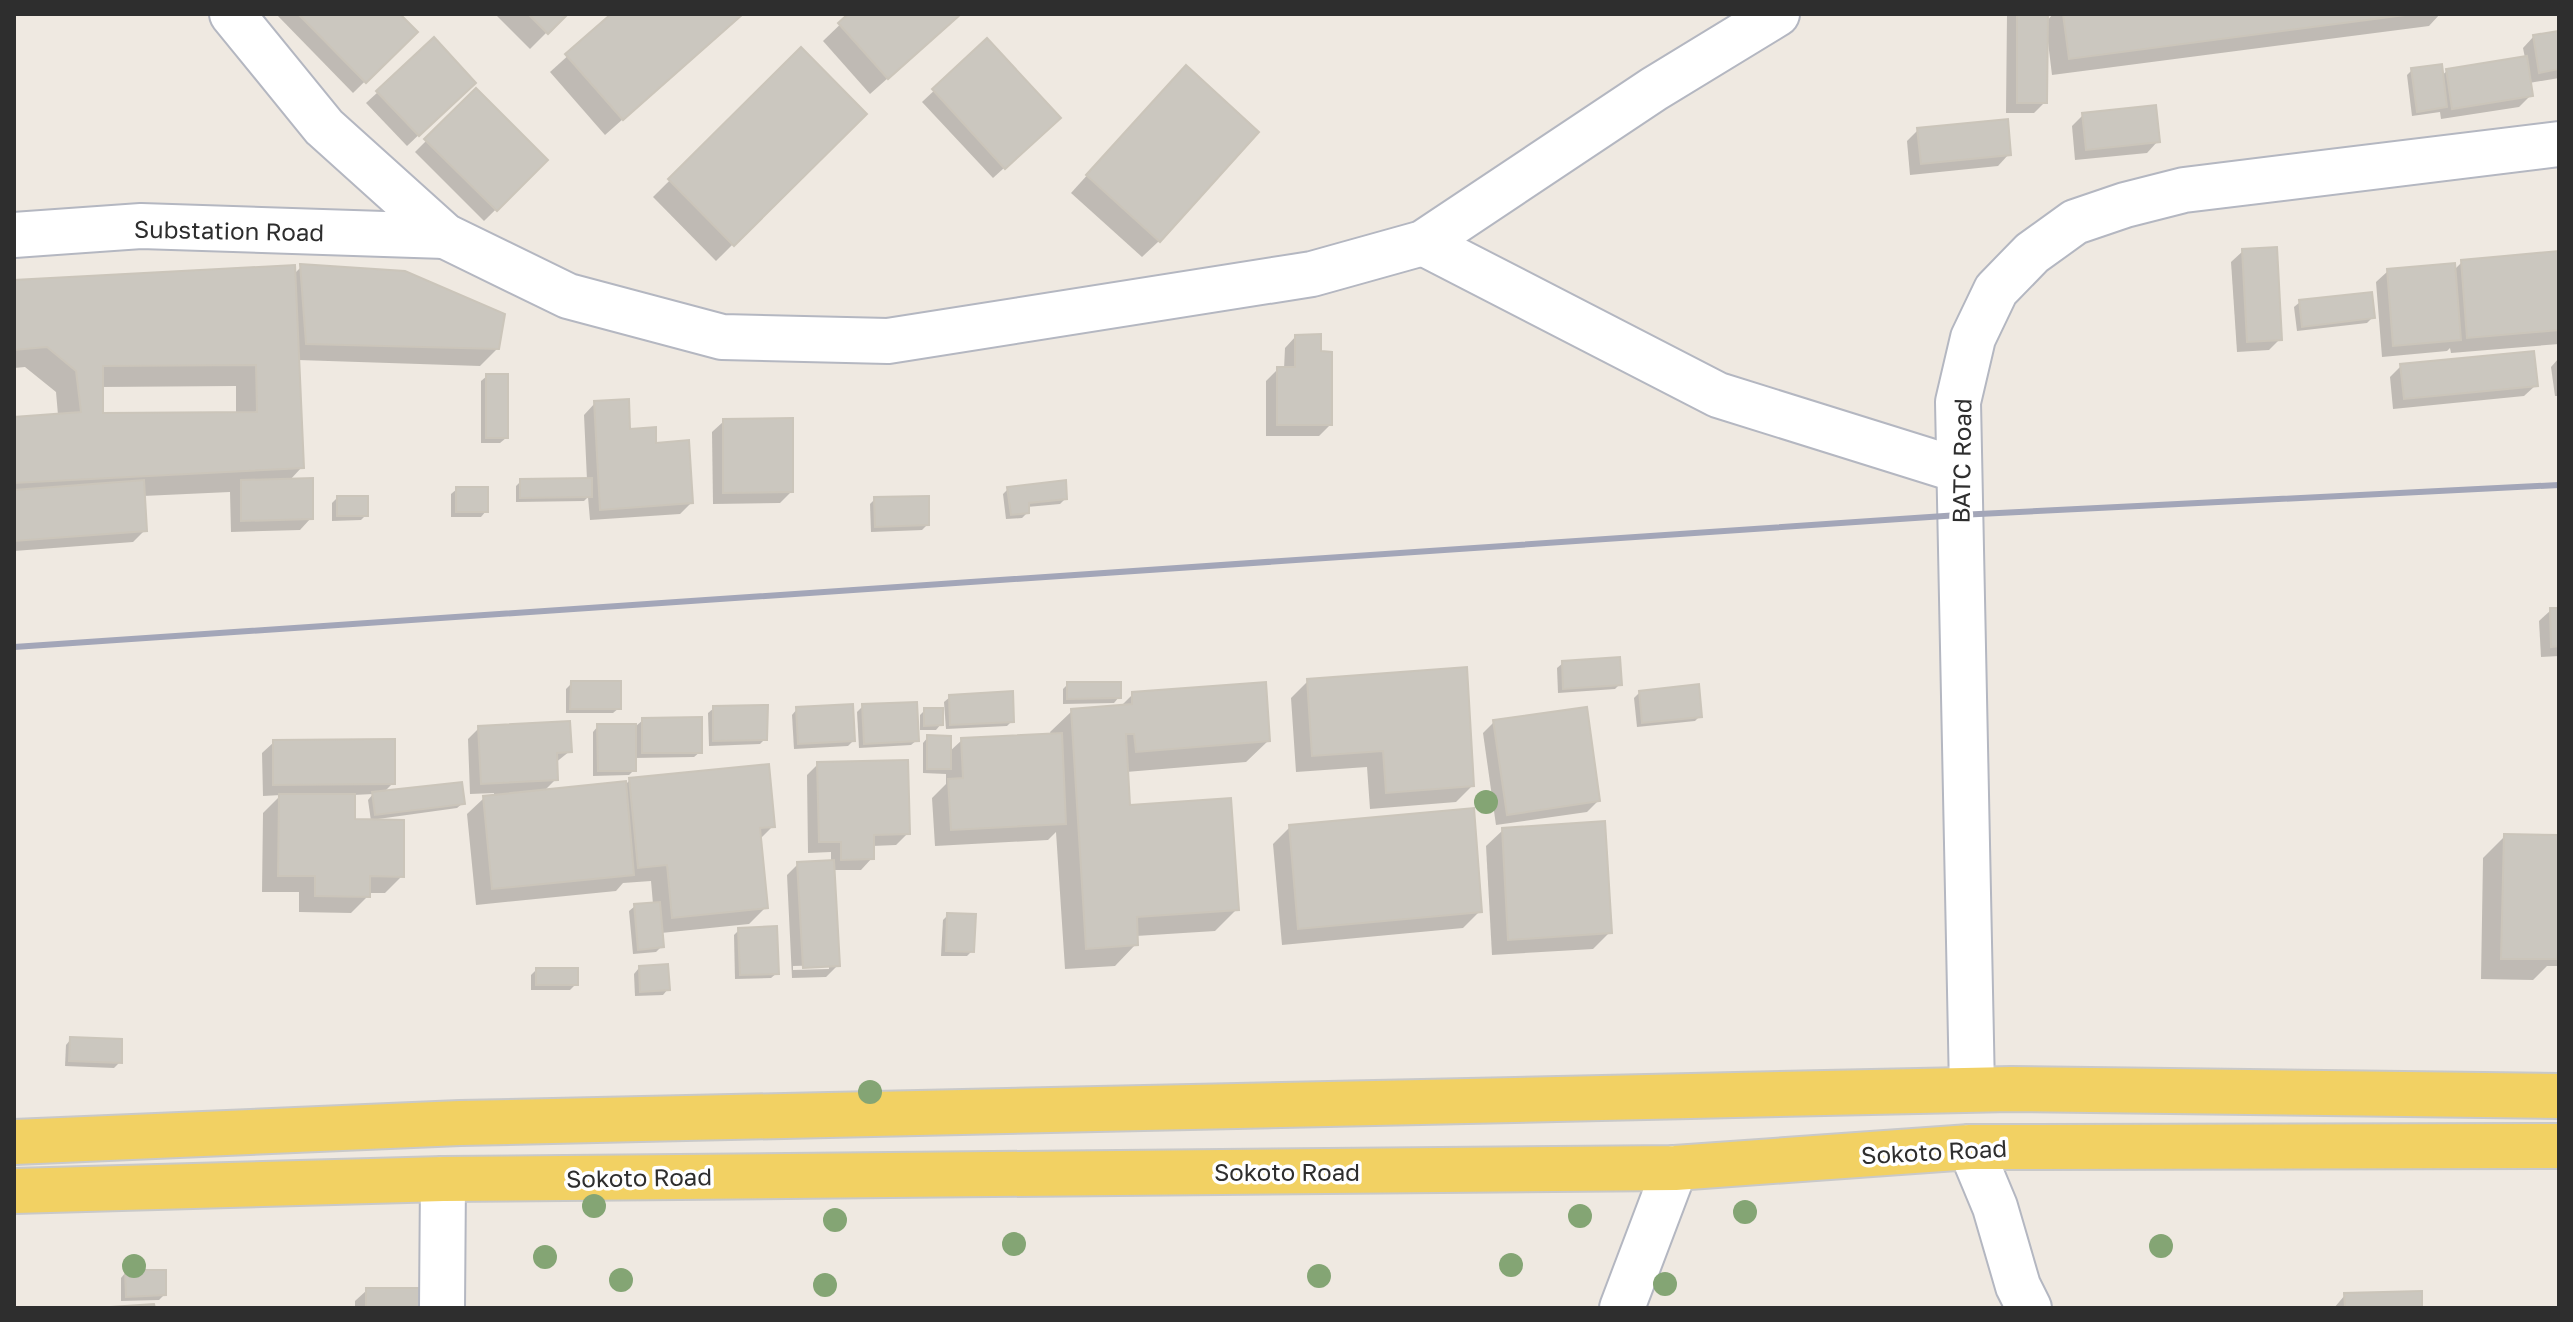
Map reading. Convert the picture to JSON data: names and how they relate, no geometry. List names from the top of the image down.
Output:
{
  "streets": {
    "main road": ["Sokoto Road"],
    "street": ["Substation Road", "BATC Road"]
  }
}
